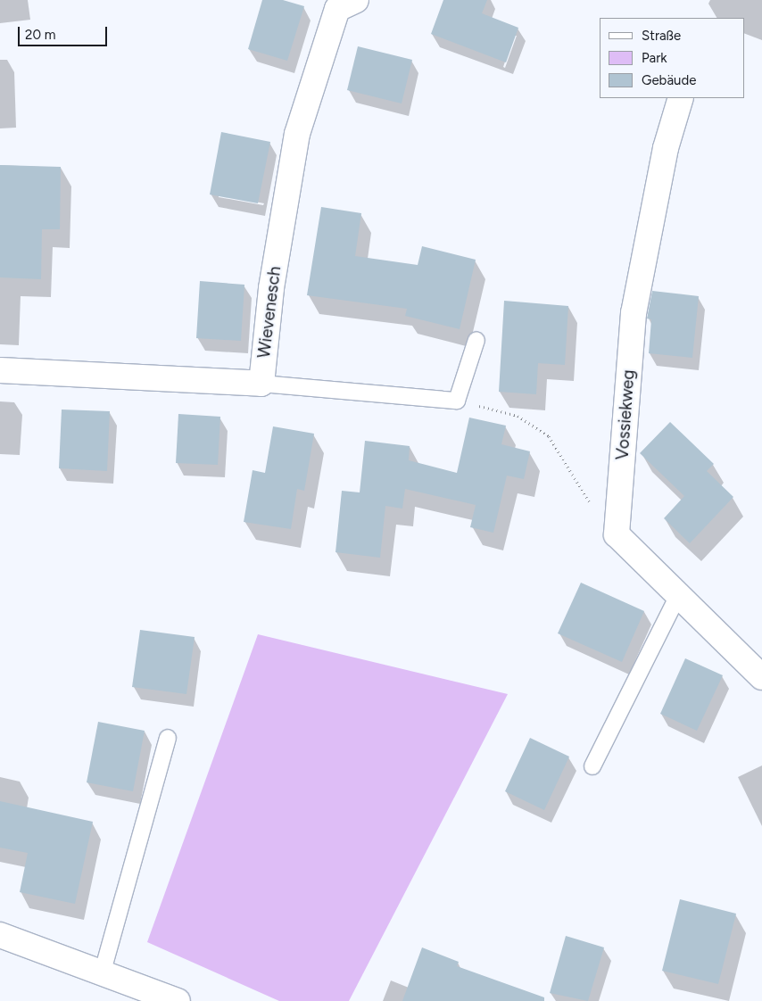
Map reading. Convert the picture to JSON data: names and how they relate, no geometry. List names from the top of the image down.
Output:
{
  "streets": {
    "street": ["Wievenesch", "Vossiekweg"]
  },
  "legend": ["Straße", "Park", "Gebäude"],
  "scale_bar": "20 m"
}
